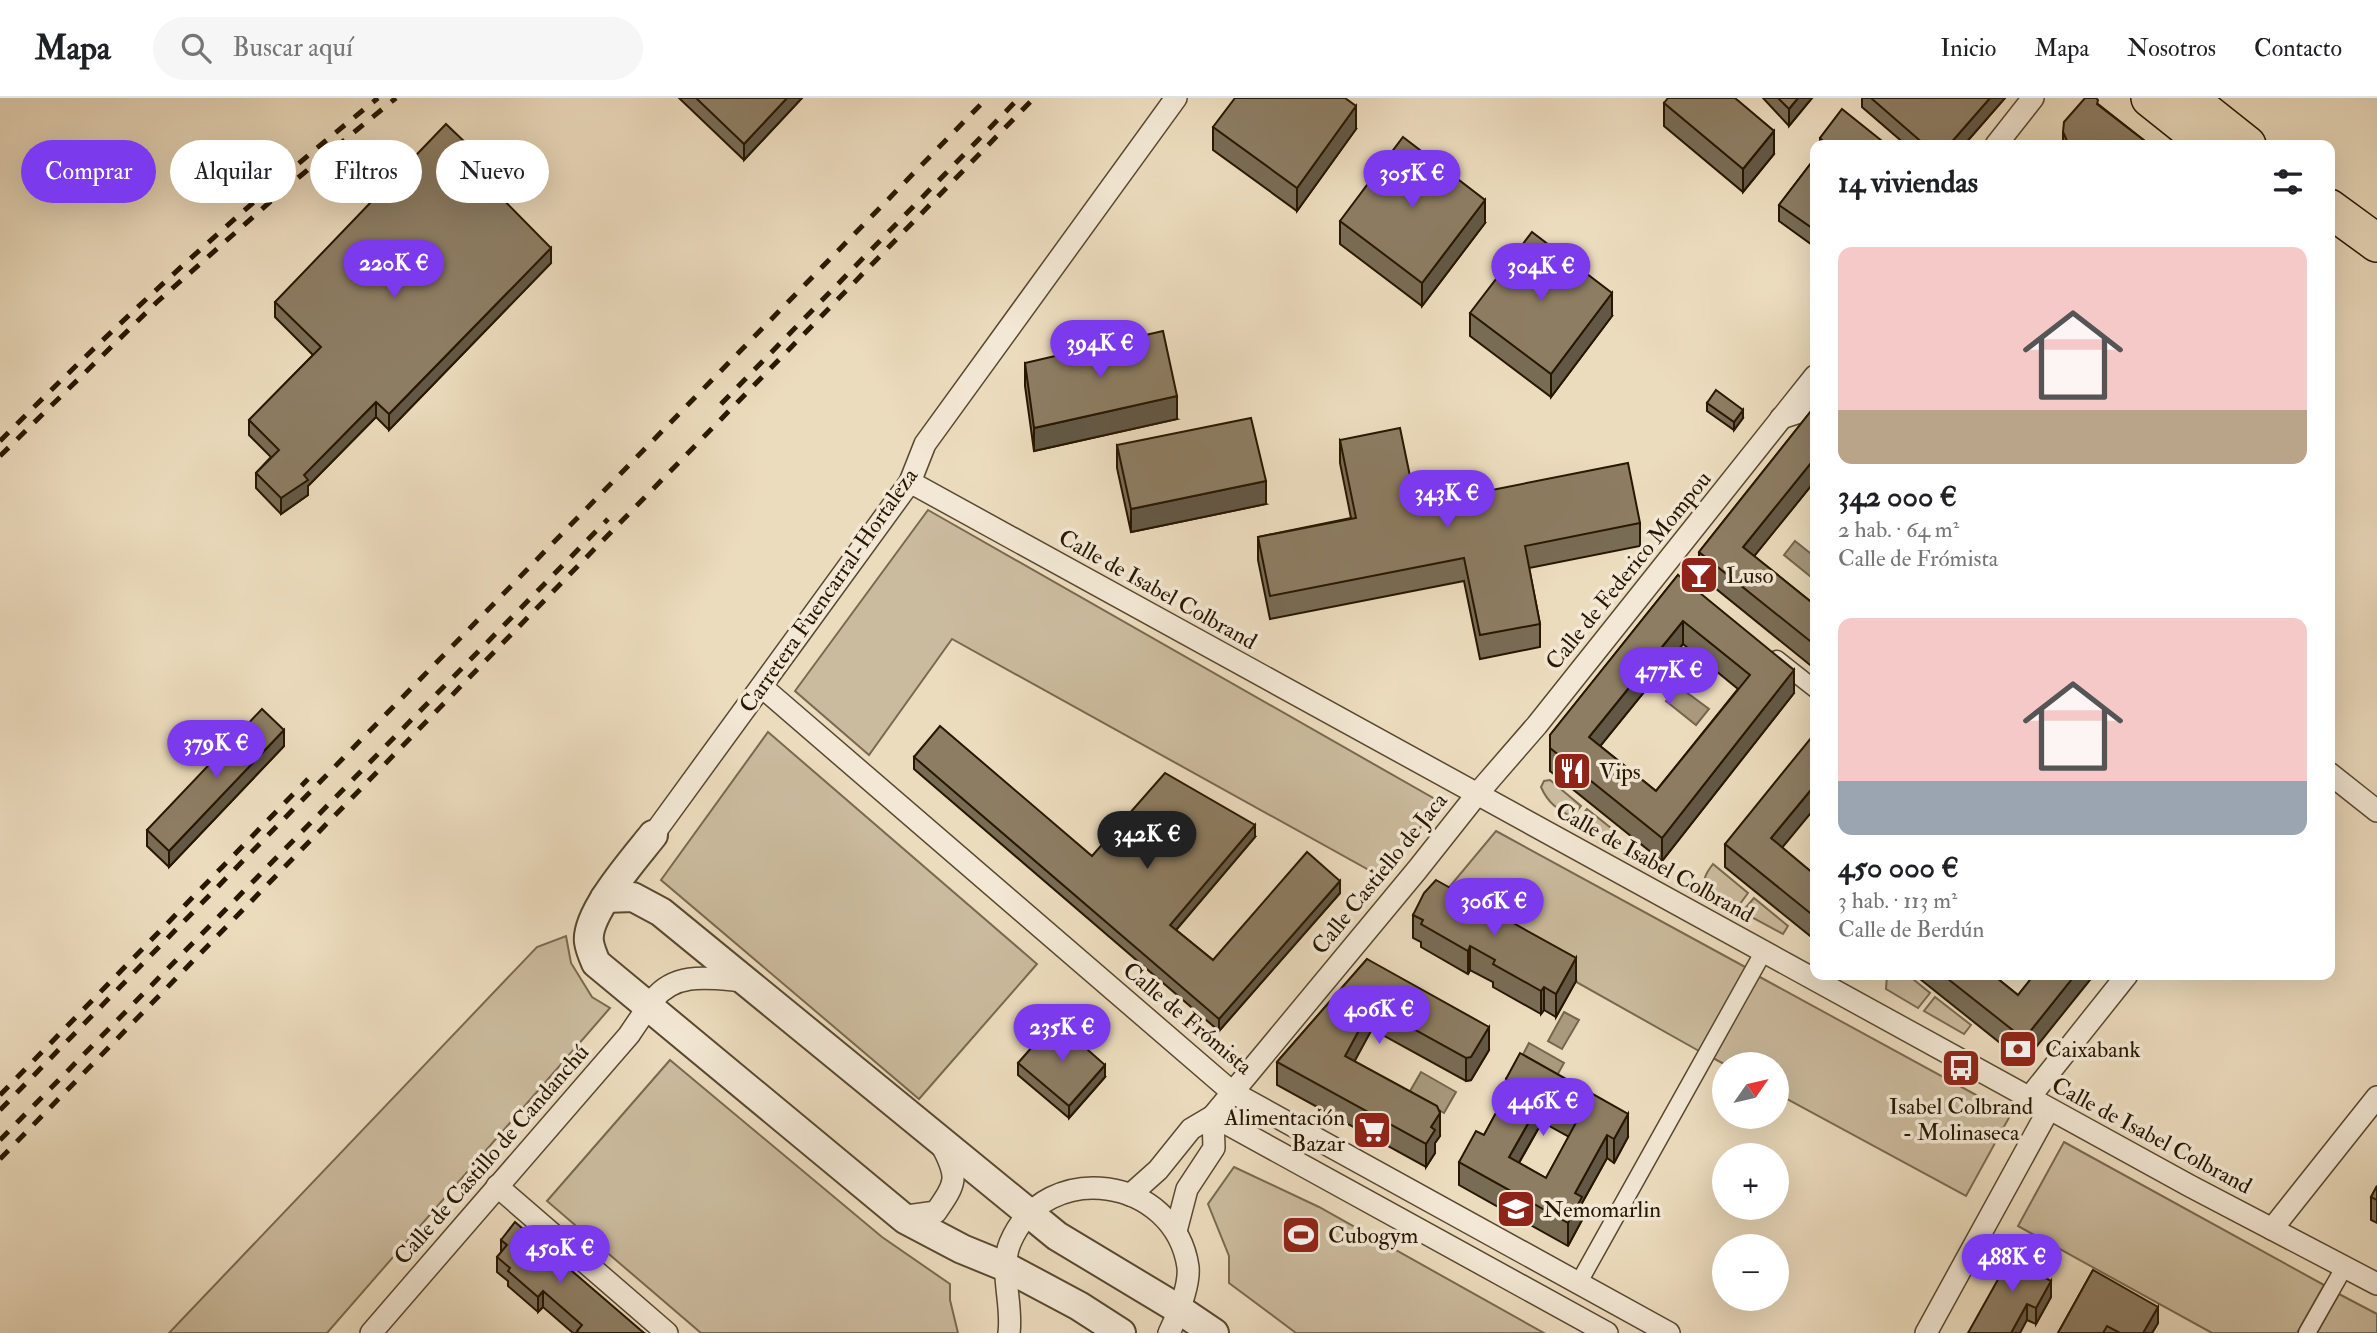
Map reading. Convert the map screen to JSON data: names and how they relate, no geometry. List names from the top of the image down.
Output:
{
  "streets": {
    "street": [
      "Calle de Federico Mompou",
      "Calle de Isabel Colbrand",
      "Carretera Fuencarral-Hortaleza",
      "Calle Castiello de Jaca",
      "Calle de Frómista",
      "Calle de Castillo de Candanchú"
    ]
  },
  "crossings": [
    ["Calle de Federico Mompou", "Calle de Isabel Colbrand"],
    ["Calle de Federico Mompou", "Calle Castiello de Jaca"],
    ["Calle de Isabel Colbrand", "Carretera Fuencarral-Hortaleza"],
    ["Calle de Isabel Colbrand", "Calle Castiello de Jaca"],
    ["Carretera Fuencarral-Hortaleza", "Calle de Frómista"],
    ["Carretera Fuencarral-Hortaleza", "Calle de Castillo de Candanchú"],
    ["Calle Castiello de Jaca", "Calle de Frómista"]
  ],
  "places": {
    "bar": ["Luso"],
    "restaurant": ["Vips"],
    "bank": ["Caixabank"],
    "bus stop": ["Isabel Colbrand - Molinaseca"],
    "supermarket": ["Alimentación Bazar"],
    "school or university": ["Nemomarlin"],
    "sports": ["Cubogym"]
  },
  "north": "top right",
  "page": {
    "header": "Mapa",
    "search": "Buscar aquí",
    "nav": [
      "Inicio",
      "Mapa",
      "Nosotros",
      "Contacto"
    ],
    "chip": [
      "Comprar",
      "Alquilar",
      "Filtros",
      "Nuevo"
    ],
    "heading": "14 viviendas",
    "price": [
      "305K €",
      "220K €",
      "304K €",
      "394K €",
      "343K €",
      "477K €",
      "379K €",
      "342K €",
      "306K €",
      "406K €",
      "235K €",
      "446K €",
      "450K €",
      "488K €"
    ],
    "list": [
      {
        "name": "342 000 €",
        "note": "2 hab. · 64 m² · Calle de Frómista"
      },
      {
        "name": "450 000 €",
        "note": "3 hab. · 113 m² · Calle de Berdún"
      }
    ],
    "map_buttons": ["+", "−"]
  }
}
